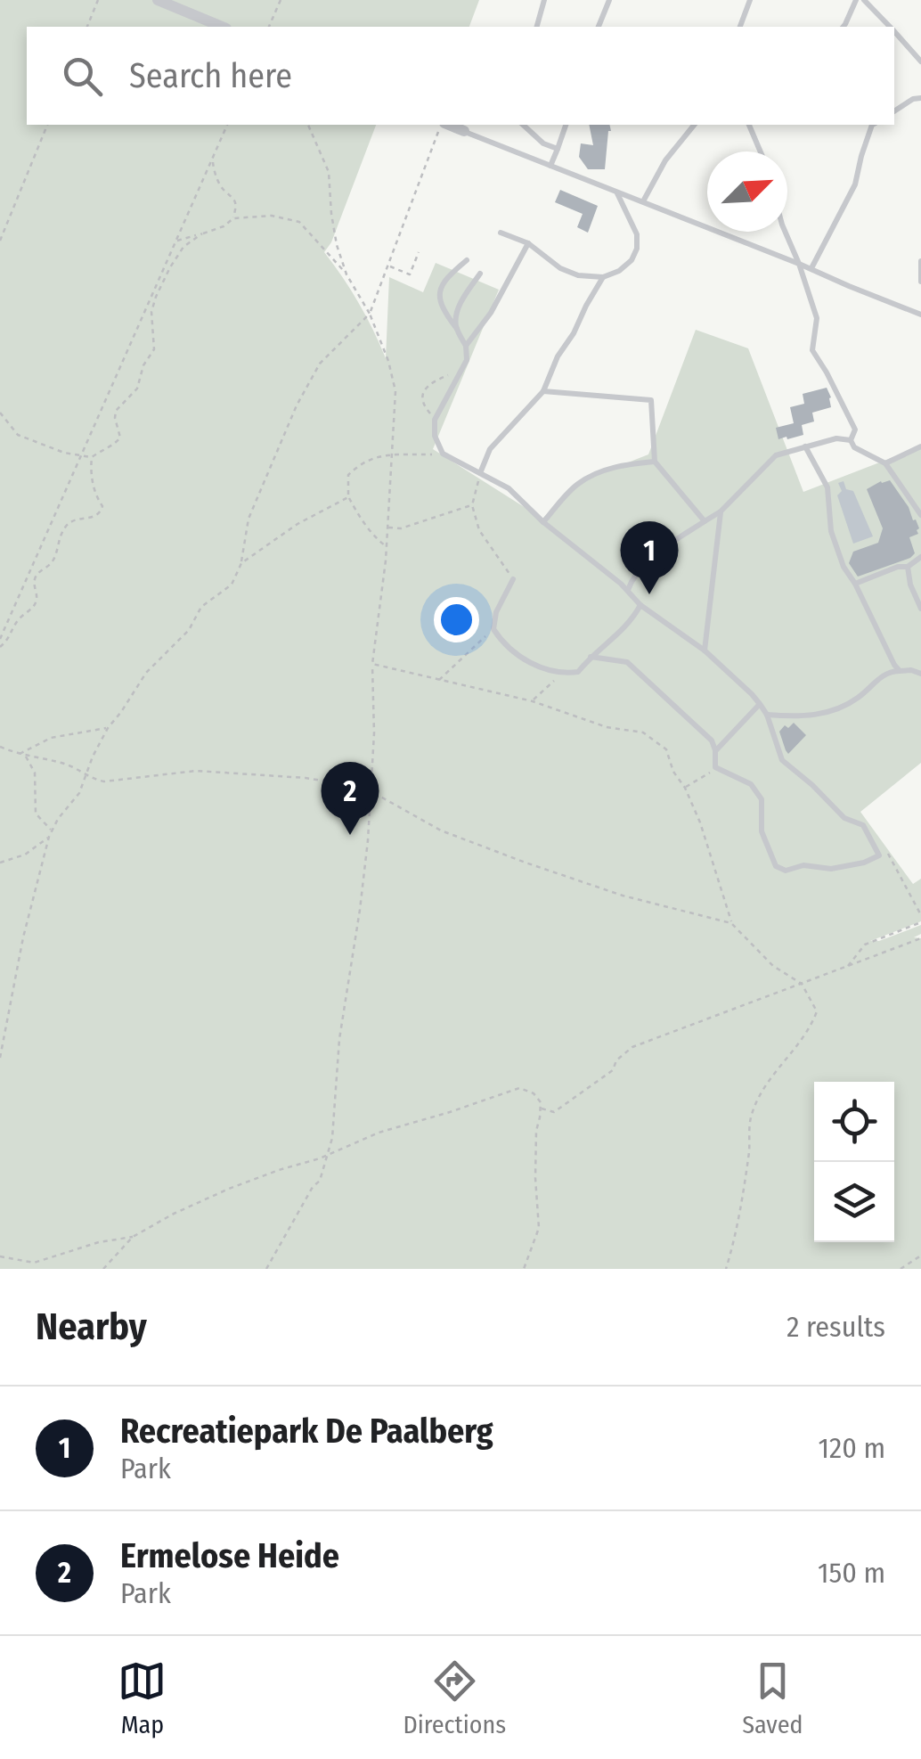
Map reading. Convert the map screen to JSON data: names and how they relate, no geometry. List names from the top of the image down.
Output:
{
  "north": "top right",
  "page": {
    "search": "Search here",
    "pins": ["1", "2"],
    "heading": ["Nearby", "2 results"],
    "list": [
      {
        "mark": "1",
        "name": "Recreatiepark De Paalberg",
        "note": "Park",
        "value": "120 m"
      },
      {
        "mark": "2",
        "name": "Ermelose Heide",
        "note": "Park",
        "value": "150 m"
      }
    ],
    "nav": ["Map", "Directions", "Saved"]
  }
}
